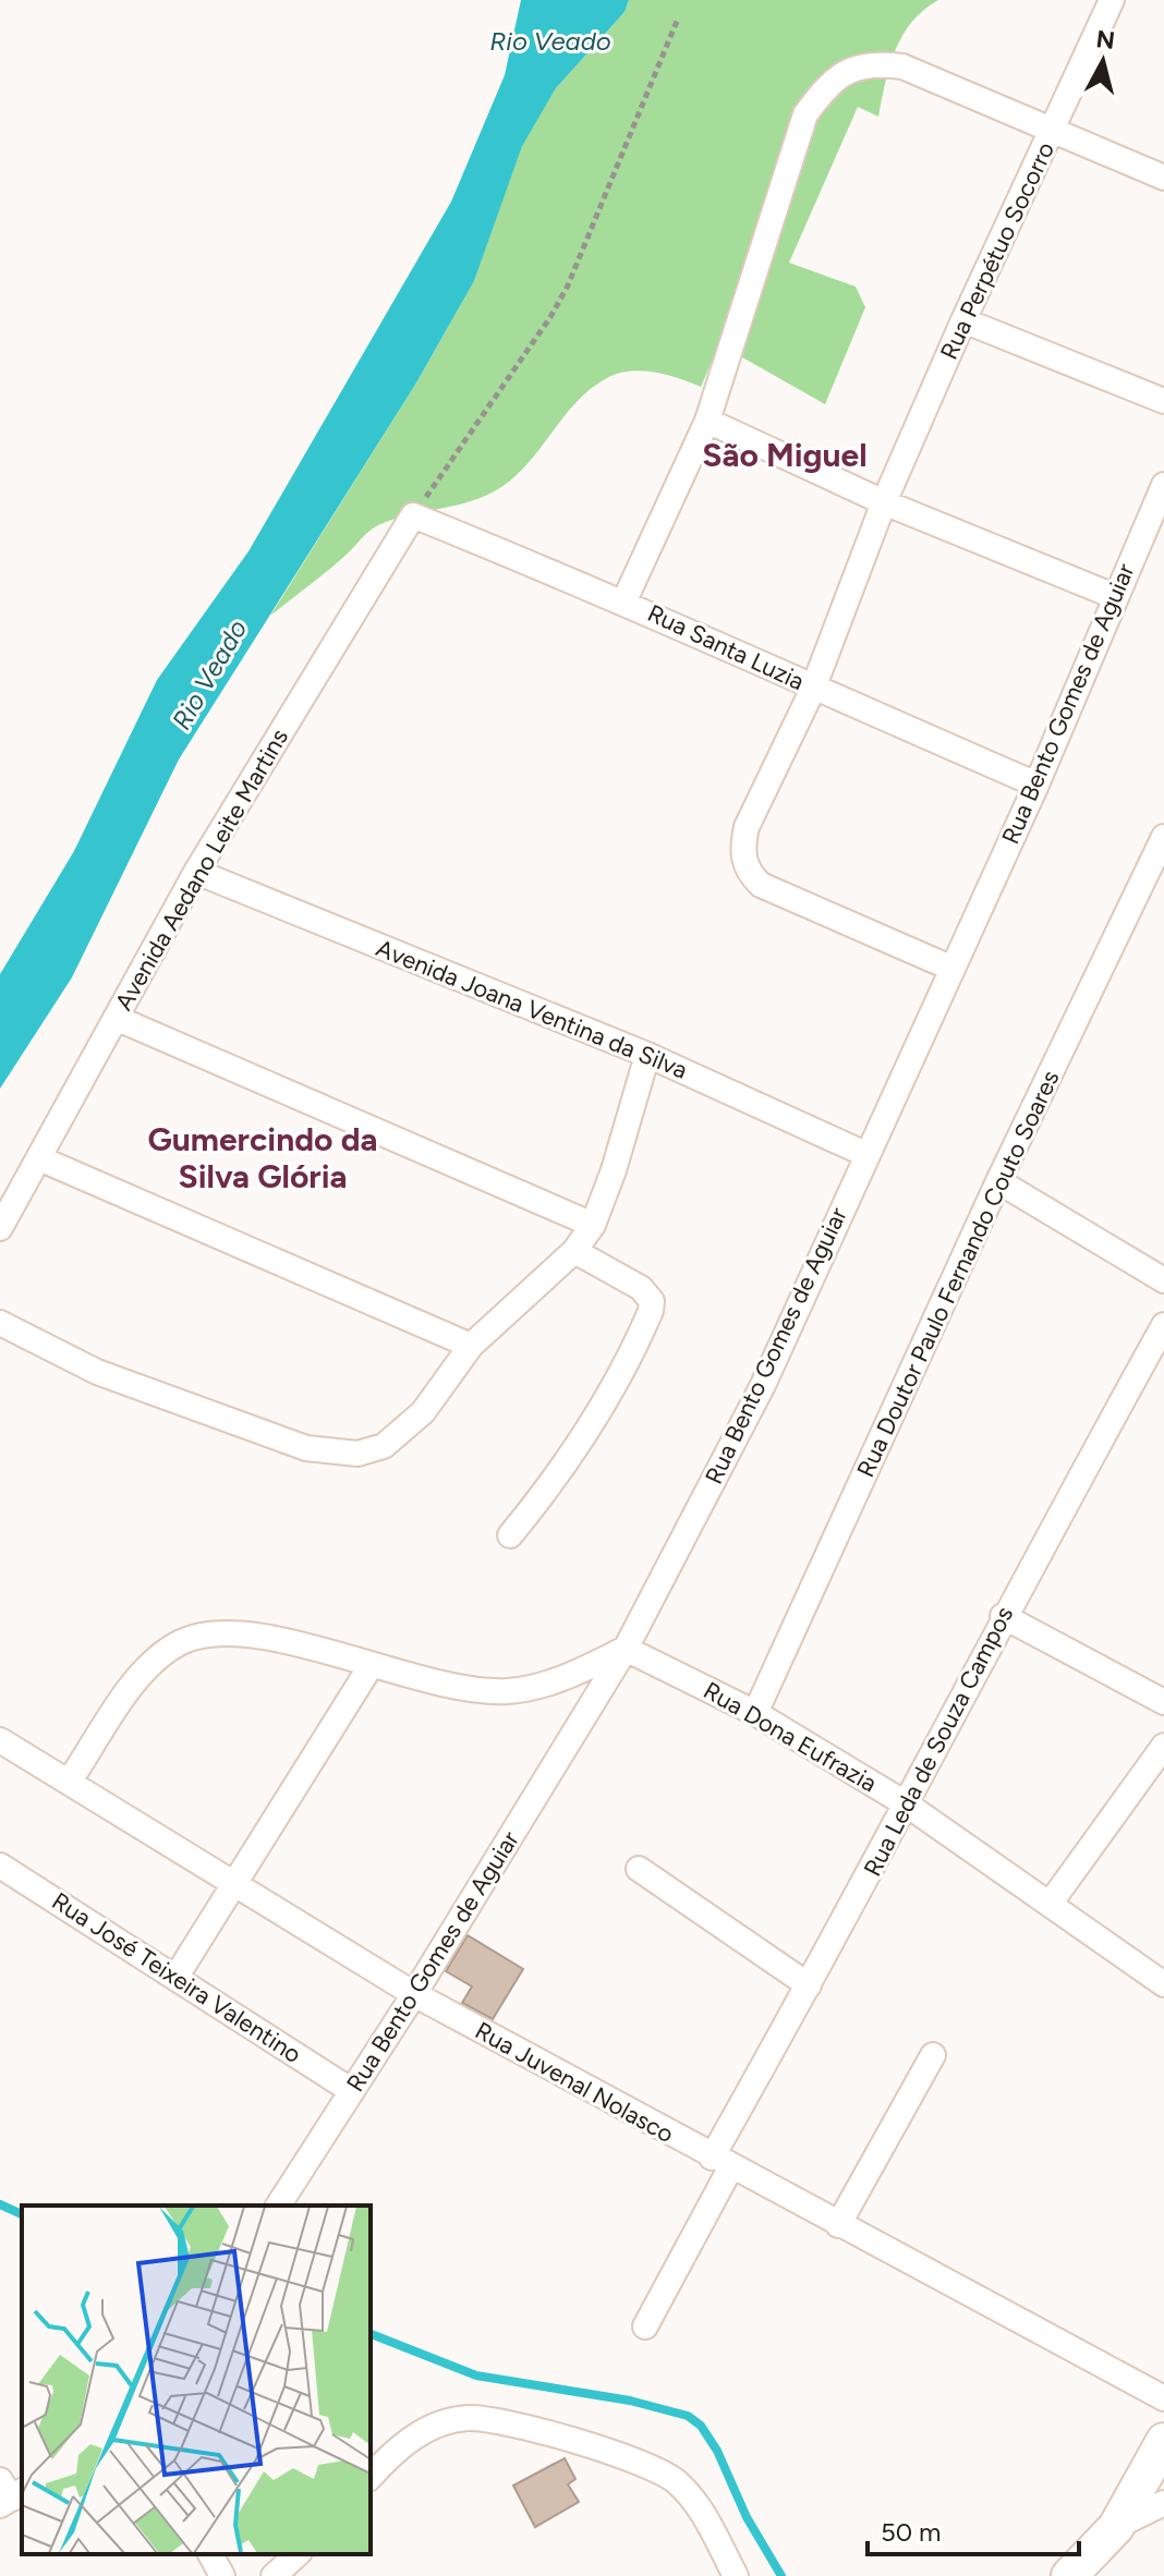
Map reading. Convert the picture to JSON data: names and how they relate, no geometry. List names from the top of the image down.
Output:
{
  "streets": {
    "street": [
      "Rua Perpétuo Socorro",
      "Rua Santa Luzia",
      "Rua Bento Gomes de Aguiar",
      "Avenida Aedano Leite Martins",
      "Avenida Joana Ventina da Silva",
      "Rua Doutor Paulo Fernando Couto Soares",
      "Rua Dona Eufrazia",
      "Rua Leda de Souza Campos",
      "Rua José Teixeira Valentino",
      "Rua Juvenal Nolasco"
    ]
  },
  "crossings": [
    ["Rua Perpétuo Socorro", "Rua Santa Luzia"],
    ["Rua Perpétuo Socorro", "Rua Bento Gomes de Aguiar"],
    ["Rua Santa Luzia", "Rua Bento Gomes de Aguiar"],
    ["Rua Santa Luzia", "Avenida Aedano Leite Martins"],
    ["Rua Bento Gomes de Aguiar", "Avenida Joana Ventina da Silva"],
    ["Rua Bento Gomes de Aguiar", "Rua Dona Eufrazia"],
    ["Rua Bento Gomes de Aguiar", "Rua José Teixeira Valentino"],
    ["Rua Bento Gomes de Aguiar", "Rua Juvenal Nolasco"],
    ["Avenida Aedano Leite Martins", "Avenida Joana Ventina da Silva"],
    ["Rua Doutor Paulo Fernando Couto Soares", "Rua Dona Eufrazia"],
    ["Rua Dona Eufrazia", "Rua Leda de Souza Campos"],
    ["Rua Leda de Souza Campos", "Rua Juvenal Nolasco"]
  ],
  "districts": ["São Miguel", "Gumercindo da Silva Glória"],
  "water": ["Rio Veado"],
  "scale_bar": "50 m",
  "north": "top"
}
